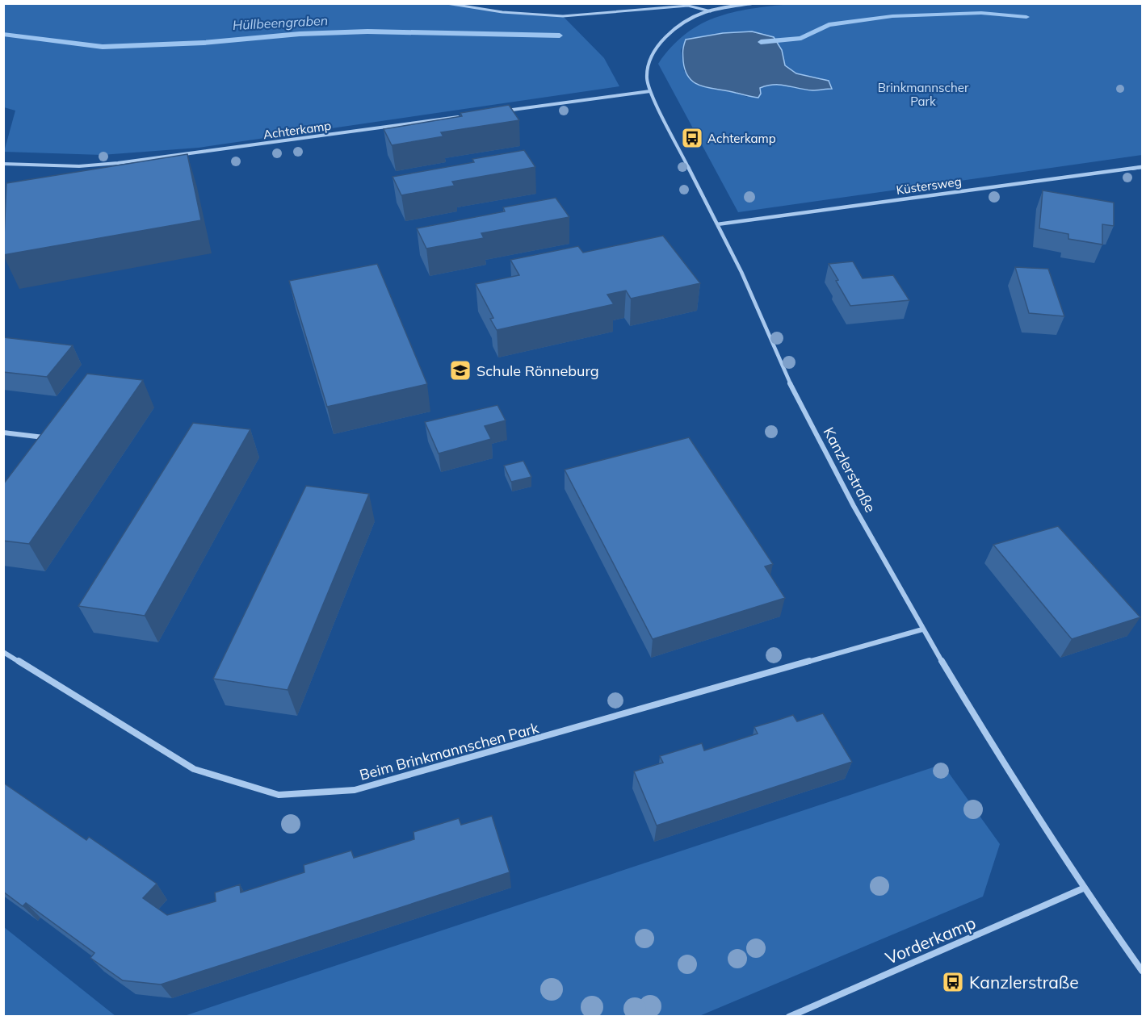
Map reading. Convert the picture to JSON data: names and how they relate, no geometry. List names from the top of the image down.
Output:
{
  "streets": {
    "street": [
      "Achterkamp",
      "Küstersweg",
      "Kanzlerstraße",
      "Beim Brinkmannschen Park",
      "Vorderkamp"
    ]
  },
  "crossings": [
    ["Küstersweg", "Kanzlerstraße"],
    ["Kanzlerstraße", "Beim Brinkmannschen Park"],
    ["Kanzlerstraße", "Vorderkamp"]
  ],
  "water": ["Hüllbeengraben"],
  "parks": ["Brinkmannscher Park"],
  "places": {
    "bus stop": ["Achterkamp", "Kanzlerstraße"],
    "school or university": ["Schule Rönneburg"]
  }
}
